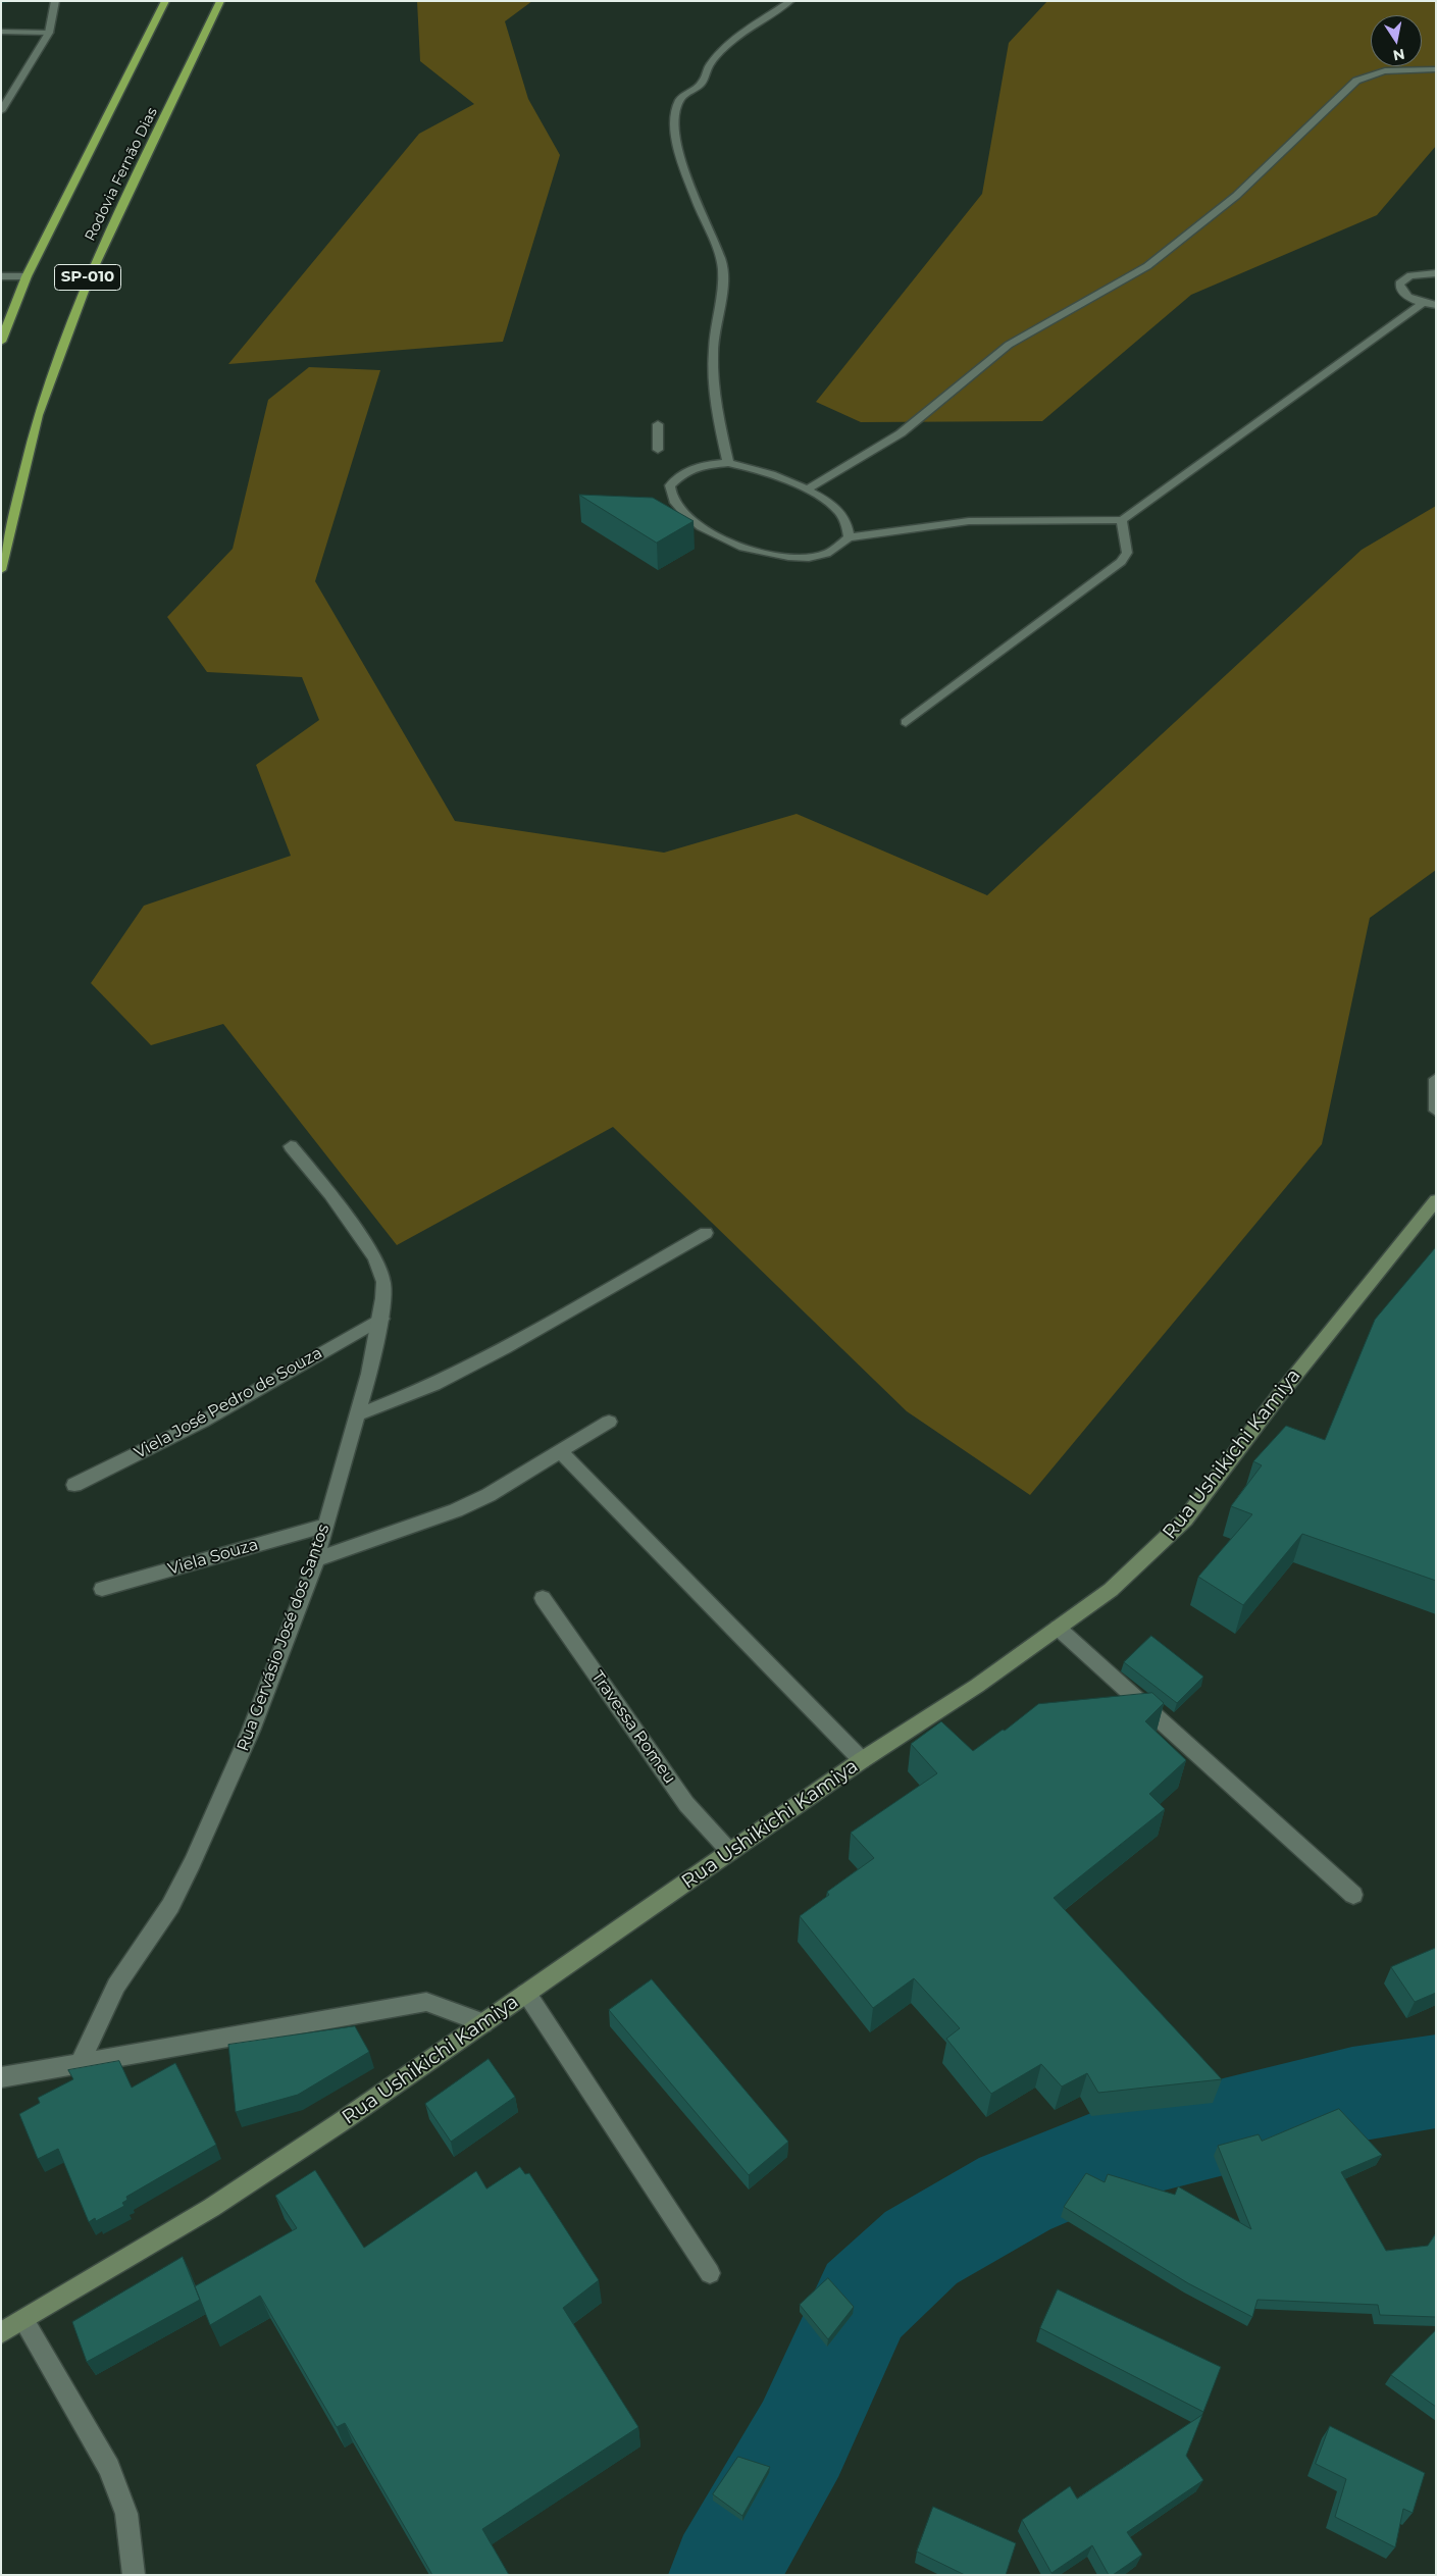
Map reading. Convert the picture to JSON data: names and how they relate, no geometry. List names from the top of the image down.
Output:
{
  "streets": {
    "highway": ["Rodovia Fernão Dias", "SP-010"],
    "main road": ["Rua Ushikichi Kamiya"],
    "street": [
      "Viela José Pedro de Souza",
      "Viela Souza",
      "Rua Gervásio José dos Santos",
      "Travessa Romeu"
    ]
  },
  "crossings": [
    ["Viela José Pedro de Souza", "Rua Gervásio José dos Santos"],
    ["Rua Ushikichi Kamiya", "Travessa Romeu"],
    ["Viela Souza", "Rua Gervásio José dos Santos"]
  ],
  "north": "bottom"
}
